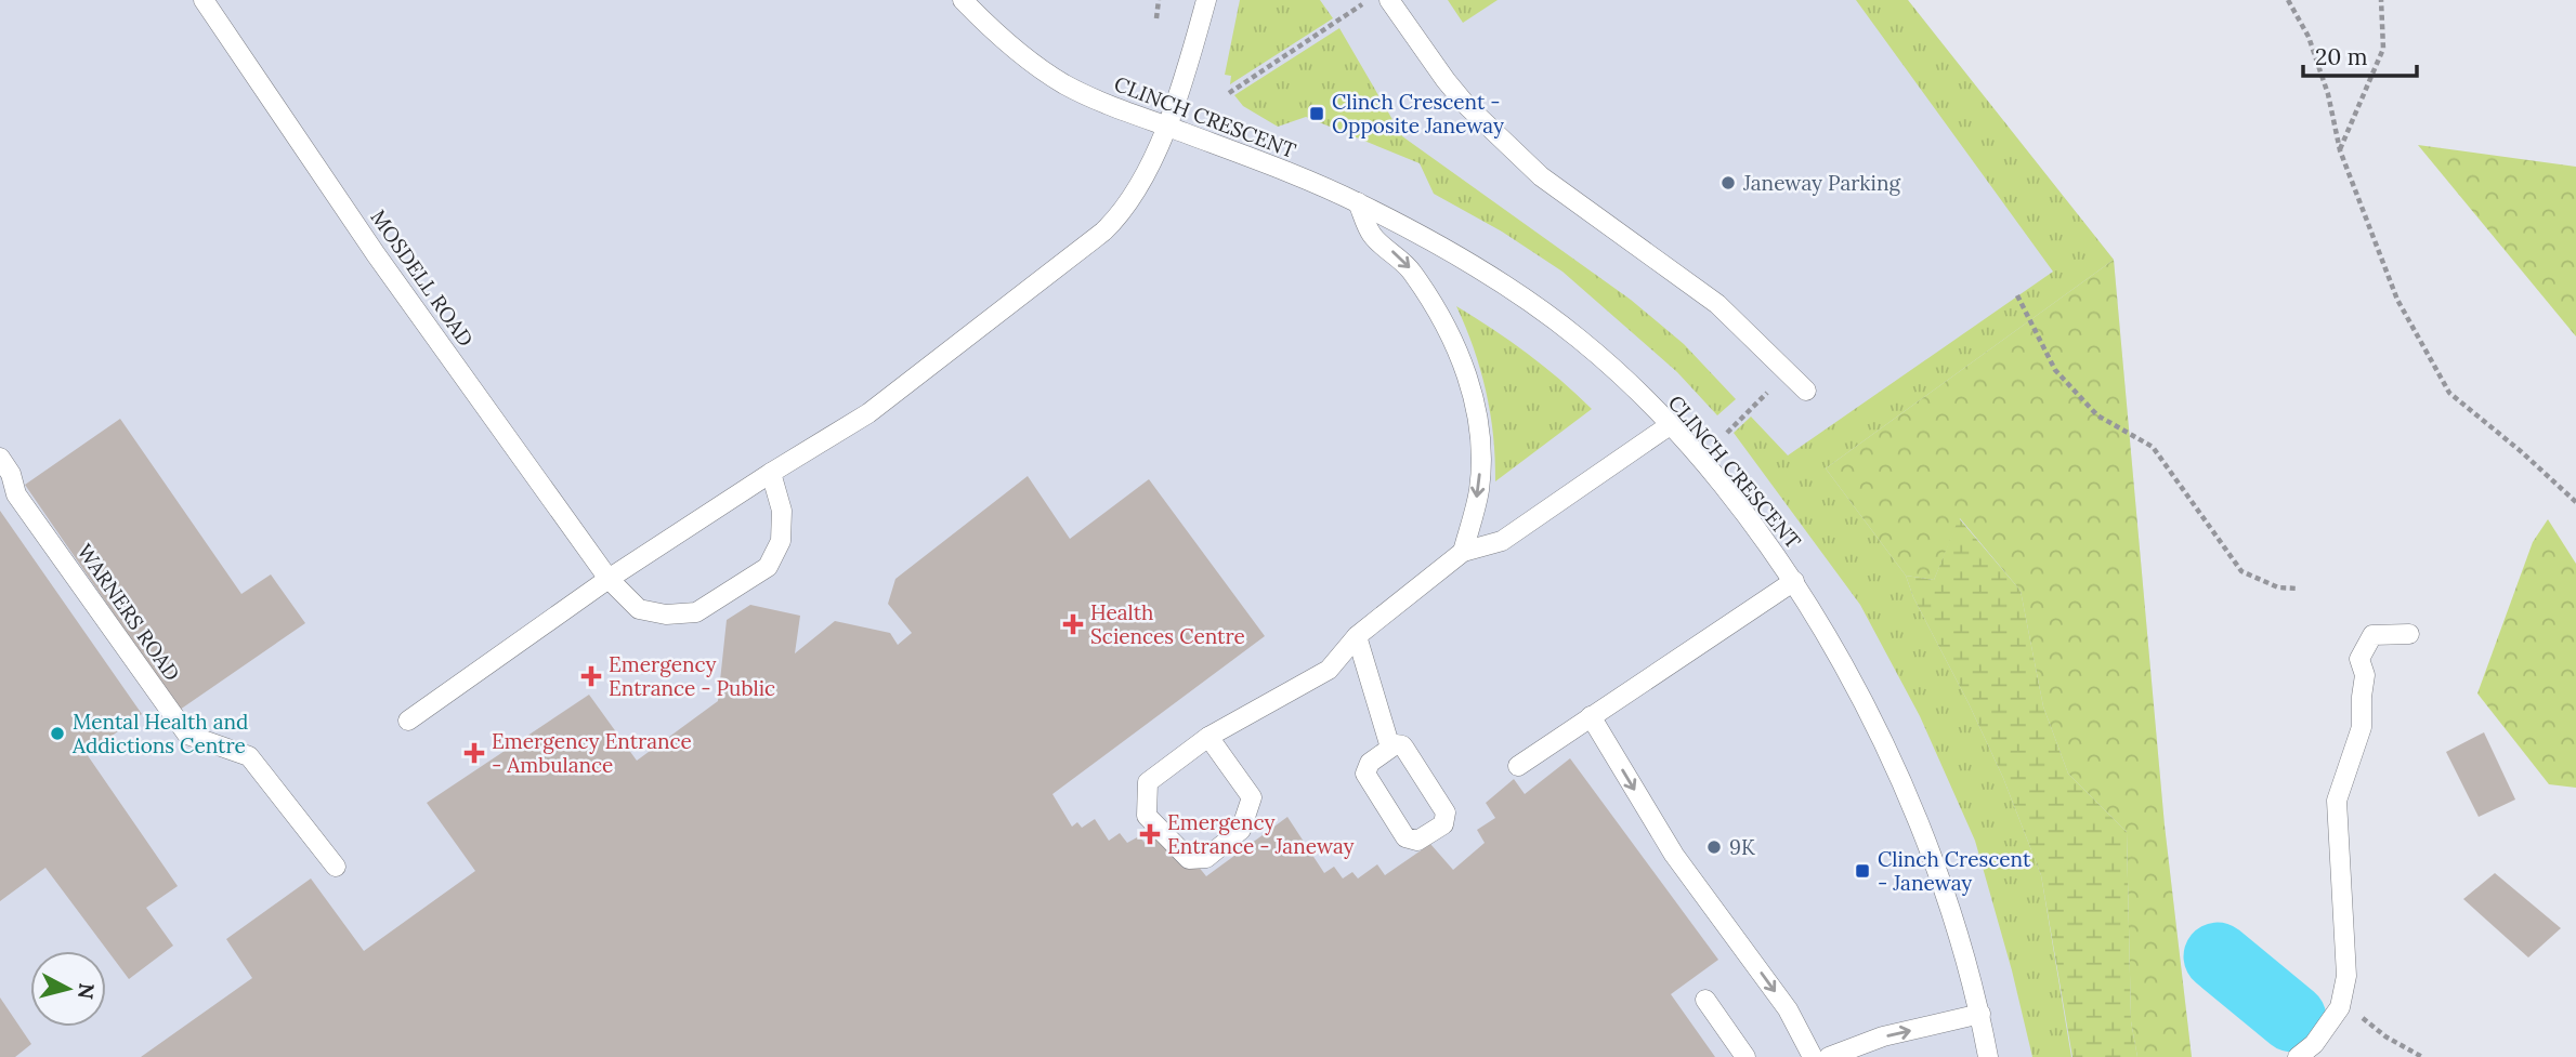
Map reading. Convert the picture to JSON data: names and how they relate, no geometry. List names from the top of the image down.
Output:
{
  "streets": {
    "lane": ["CLINCH CRESCENT", "MOSDELL ROAD", "WARNERS ROAD"]
  },
  "places": {
    "transit": ["Clinch Crescent - Opposite Janeway", "Clinch Crescent - Janeway"],
    "other": ["Janeway Parking", "Mental Health and Addictions Centre", "9K"],
    "health": [
      "Health Sciences Centre",
      "Emergency Entrance - Public",
      "Emergency Entrance - Ambulance",
      "Emergency Entrance - Janeway"
    ]
  },
  "scale_bar": "20 m",
  "north": "right"
}
